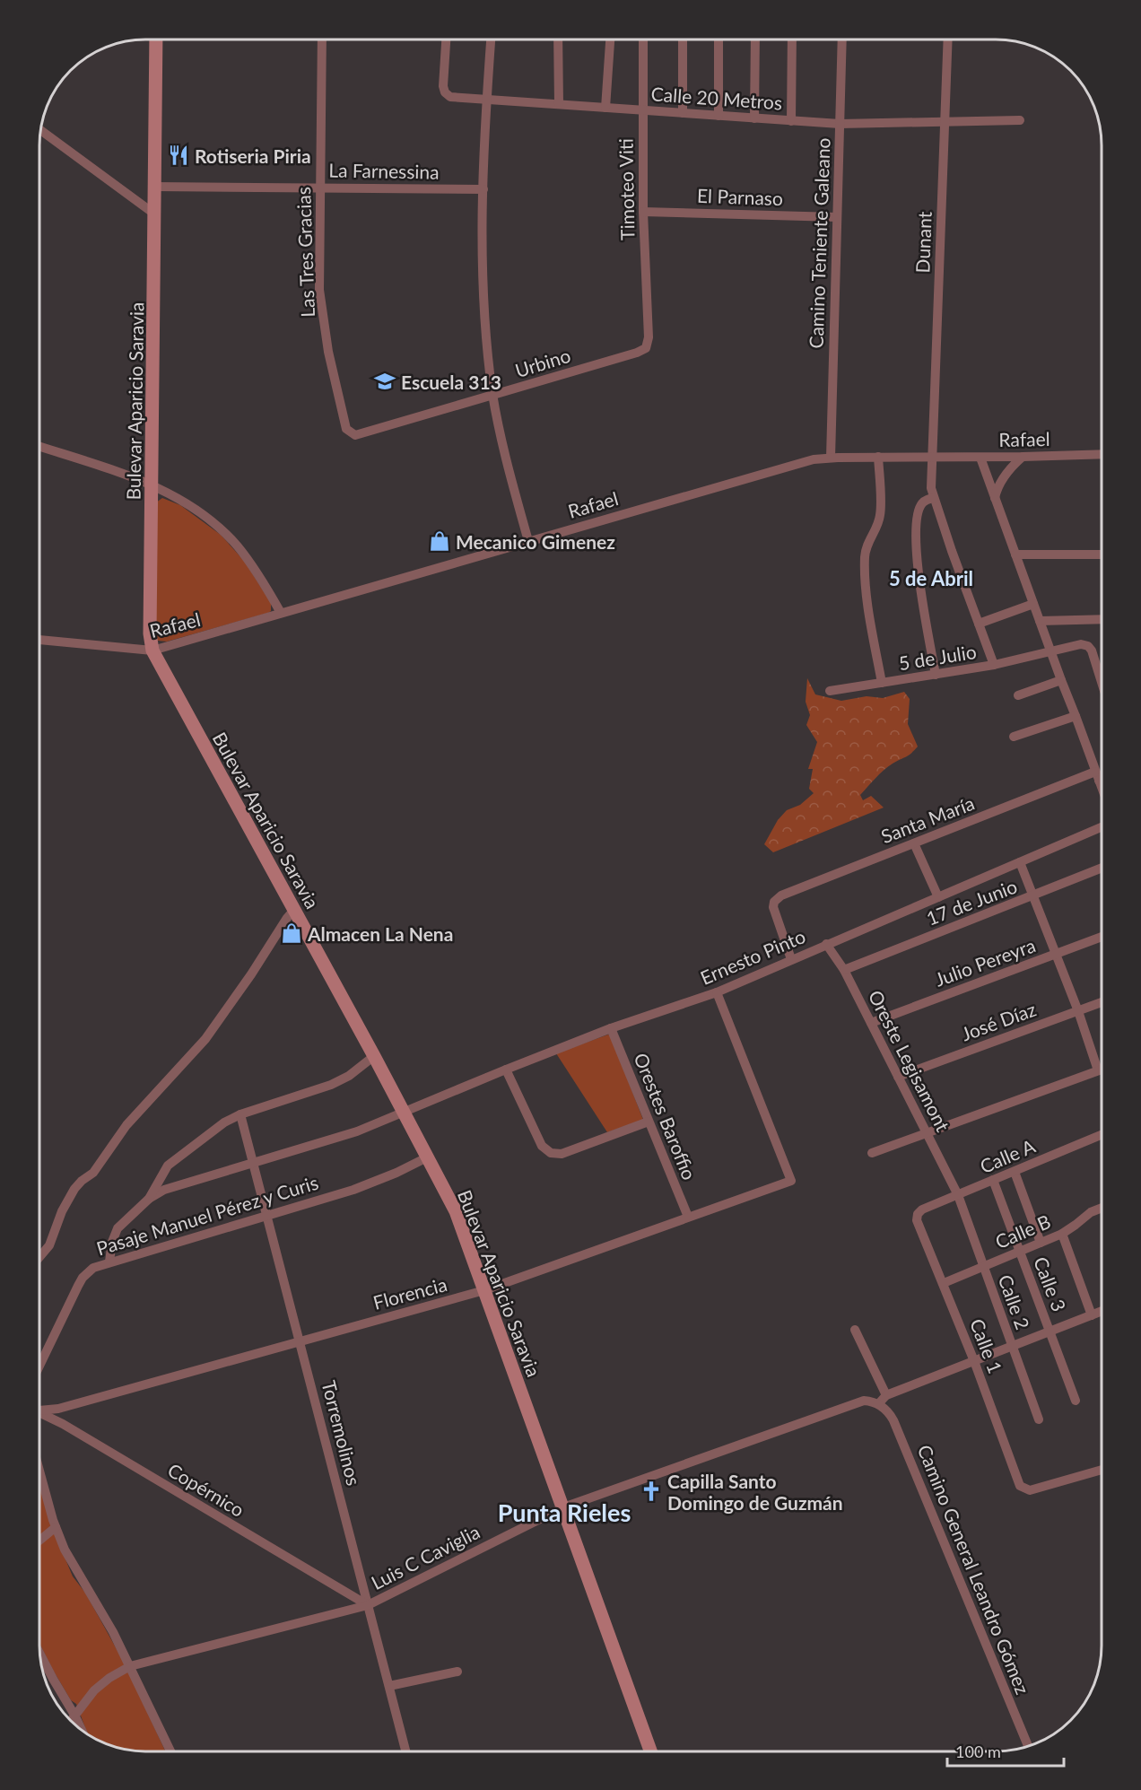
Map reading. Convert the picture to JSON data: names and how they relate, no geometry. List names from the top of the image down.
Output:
{
  "streets": {
    "street": [
      "Calle 20 Metros",
      "La Farnessina",
      "Timoteo Viti",
      "El Parnaso",
      "Dunant",
      "Camino Teniente Galeano",
      "Las Tres Gracias",
      "Urbino",
      "Bulevar Aparicio Saravia",
      "Rafael",
      "5 de Julio",
      "Santa María",
      "17 de Junio",
      "Ernesto Pinto",
      "Julio Pereyra",
      "José Díaz",
      "Oreste Legisamont",
      "Orestes Baroffio",
      "Calle A",
      "Pasaje Manuel Pérez y Curis",
      "Calle B",
      "Calle 3",
      "Florencia",
      "Calle 2",
      "Calle 1",
      "Torremolinos",
      "Copérnico",
      "Luis C Caviglia",
      "Camino General Leandro Gómez"
    ]
  },
  "crossings": [
    ["Calle 20 Metros", "Timoteo Viti"],
    ["Calle 20 Metros", "Dunant"],
    ["Calle 20 Metros", "Camino Teniente Galeano"],
    ["La Farnessina", "Las Tres Gracias"],
    ["La Farnessina", "Bulevar Aparicio Saravia"],
    ["Timoteo Viti", "El Parnaso"],
    ["Timoteo Viti", "Urbino"],
    ["El Parnaso", "Camino Teniente Galeano"],
    ["Dunant", "Rafael"],
    ["Dunant", "5 de Julio"],
    ["Camino Teniente Galeano", "Rafael"],
    ["Las Tres Gracias", "Urbino"],
    ["Bulevar Aparicio Saravia", "Rafael"],
    ["Bulevar Aparicio Saravia", "Ernesto Pinto"],
    ["Bulevar Aparicio Saravia", "Pasaje Manuel Pérez y Curis"],
    ["Bulevar Aparicio Saravia", "Florencia"],
    ["Bulevar Aparicio Saravia", "Luis C Caviglia"],
    ["Santa María", "Ernesto Pinto"],
    ["17 de Junio", "Oreste Legisamont"],
    ["Ernesto Pinto", "Oreste Legisamont"],
    ["Ernesto Pinto", "Orestes Baroffio"],
    ["Ernesto Pinto", "Florencia"],
    ["Ernesto Pinto", "Torremolinos"],
    ["Julio Pereyra", "Oreste Legisamont"],
    ["José Díaz", "Oreste Legisamont"],
    ["Oreste Legisamont", "Calle A"],
    ["Oreste Legisamont", "Calle 2"],
    ["Orestes Baroffio", "Florencia"],
    ["Calle A", "Calle 3"],
    ["Calle A", "Calle 2"],
    ["Calle A", "Calle 1"],
    ["Pasaje Manuel Pérez y Curis", "Torremolinos"],
    ["Calle B", "Calle 3"],
    ["Calle B", "Calle 2"],
    ["Calle B", "Calle 1"],
    ["Florencia", "Torremolinos"],
    ["Torremolinos", "Copérnico"],
    ["Torremolinos", "Luis C Caviglia"],
    ["Copérnico", "Luis C Caviglia"],
    ["Luis C Caviglia", "Camino General Leandro Gómez"]
  ],
  "districts": ["5 de Abril", "Punta Rieles"],
  "places": {
    "restaurant": ["Rotiseria Piria"],
    "school or university": ["Escuela 313"],
    "shop": ["Mecanico Gimenez", "Almacen La Nena"],
    "church": ["Capilla Santo Domingo de Guzmán"]
  },
  "scale_bar": "100 m"
}
